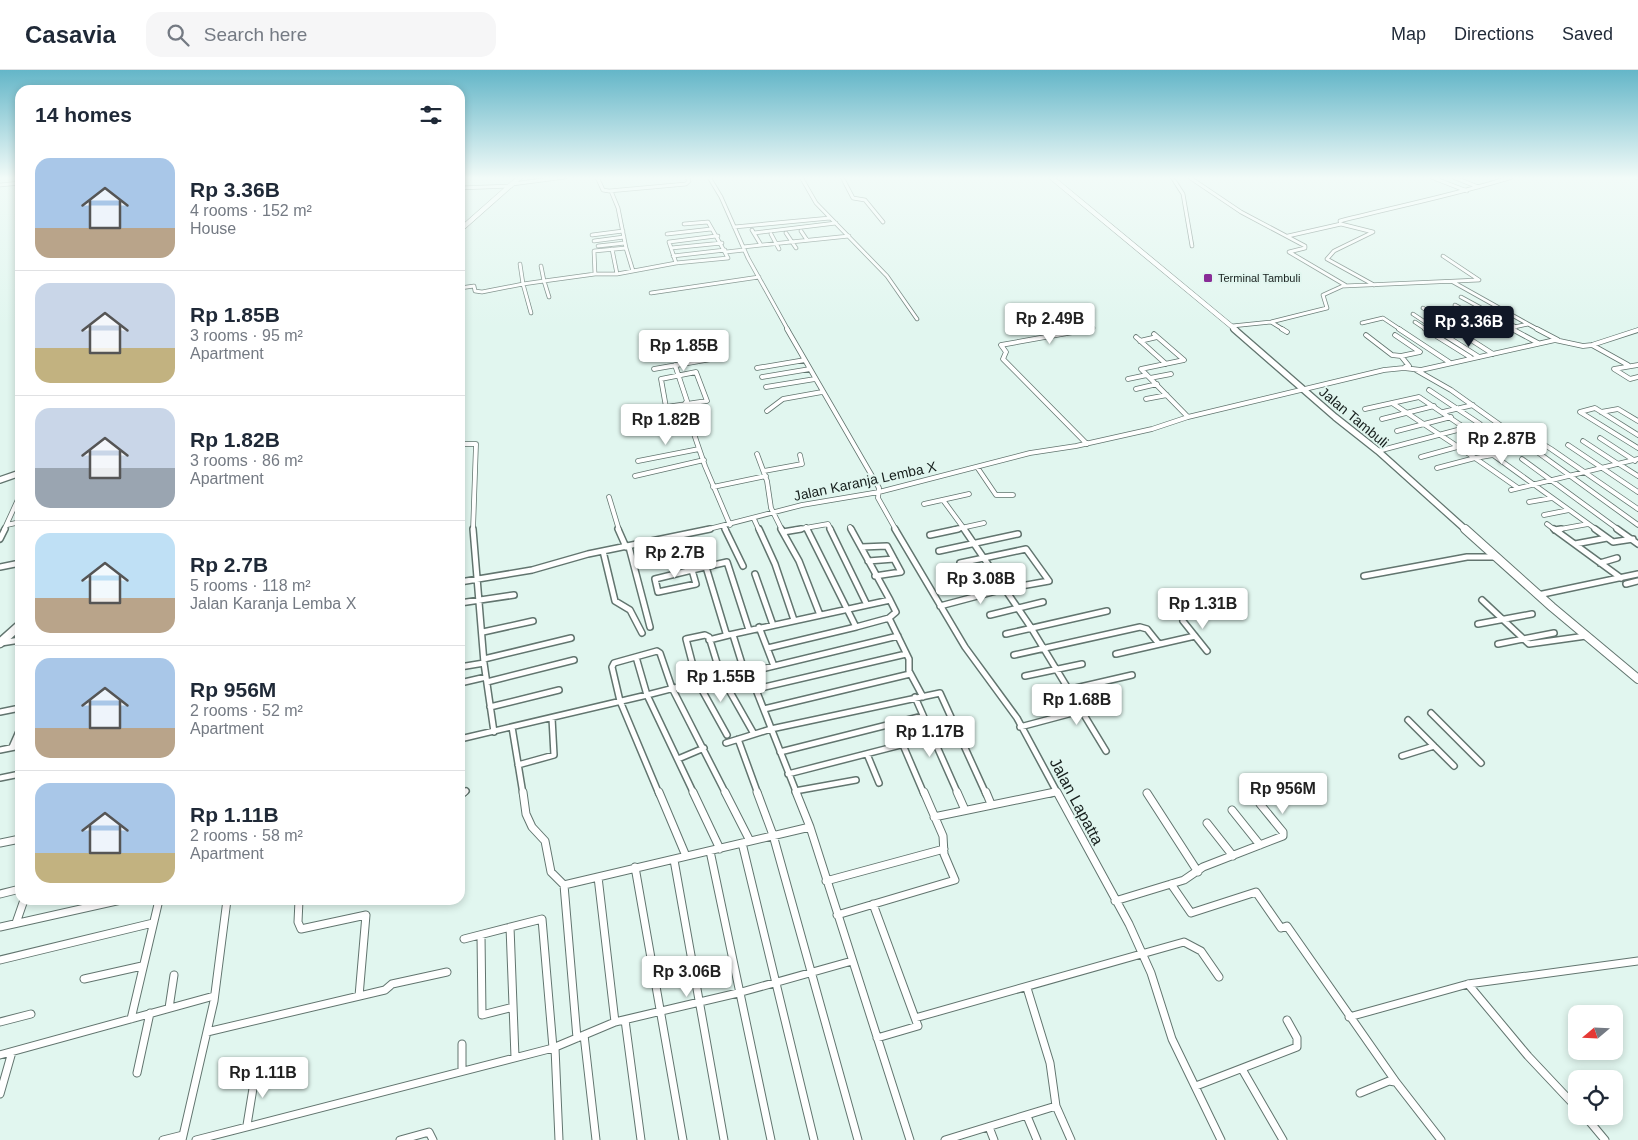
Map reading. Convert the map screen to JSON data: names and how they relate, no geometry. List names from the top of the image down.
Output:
{
  "streets": {
    "street": ["Jalan Tambuli", "Jalan Karanja Lemba X", "Jalan Lapatta"]
  },
  "crossings": [
    ["Jalan Tambuli", "Jalan Karanja Lemba X"],
    ["Jalan Karanja Lemba X", "Jalan Lapatta"]
  ],
  "places": {
    "transit": ["Terminal Tambuli"]
  },
  "north": "left",
  "page": {
    "header": "Casavia",
    "search": "Search here",
    "nav": ["Map", "Directions", "Saved"],
    "heading": "14 homes",
    "list": [
      {
        "name": "Rp 3.36B",
        "note": "4 rooms · 152 m² · House"
      },
      {
        "name": "Rp 1.85B",
        "note": "3 rooms · 95 m² · Apartment"
      },
      {
        "name": "Rp 1.82B",
        "note": "3 rooms · 86 m² · Apartment"
      },
      {
        "name": "Rp 2.7B",
        "note": "5 rooms · 118 m² · Jalan Karanja Lemba X"
      },
      {
        "name": "Rp 956M",
        "note": "2 rooms · 52 m² · Apartment"
      },
      {
        "name": "Rp 1.11B",
        "note": "2 rooms · 58 m² · Apartment"
      }
    ],
    "price": [
      "Rp 2.49B",
      "Rp 3.36B",
      "Rp 1.85B",
      "Rp 1.82B",
      "Rp 2.87B",
      "Rp 2.7B",
      "Rp 3.08B",
      "Rp 1.31B",
      "Rp 1.55B",
      "Rp 1.68B",
      "Rp 1.17B",
      "Rp 956M",
      "Rp 3.06B",
      "Rp 1.11B"
    ]
  }
}
